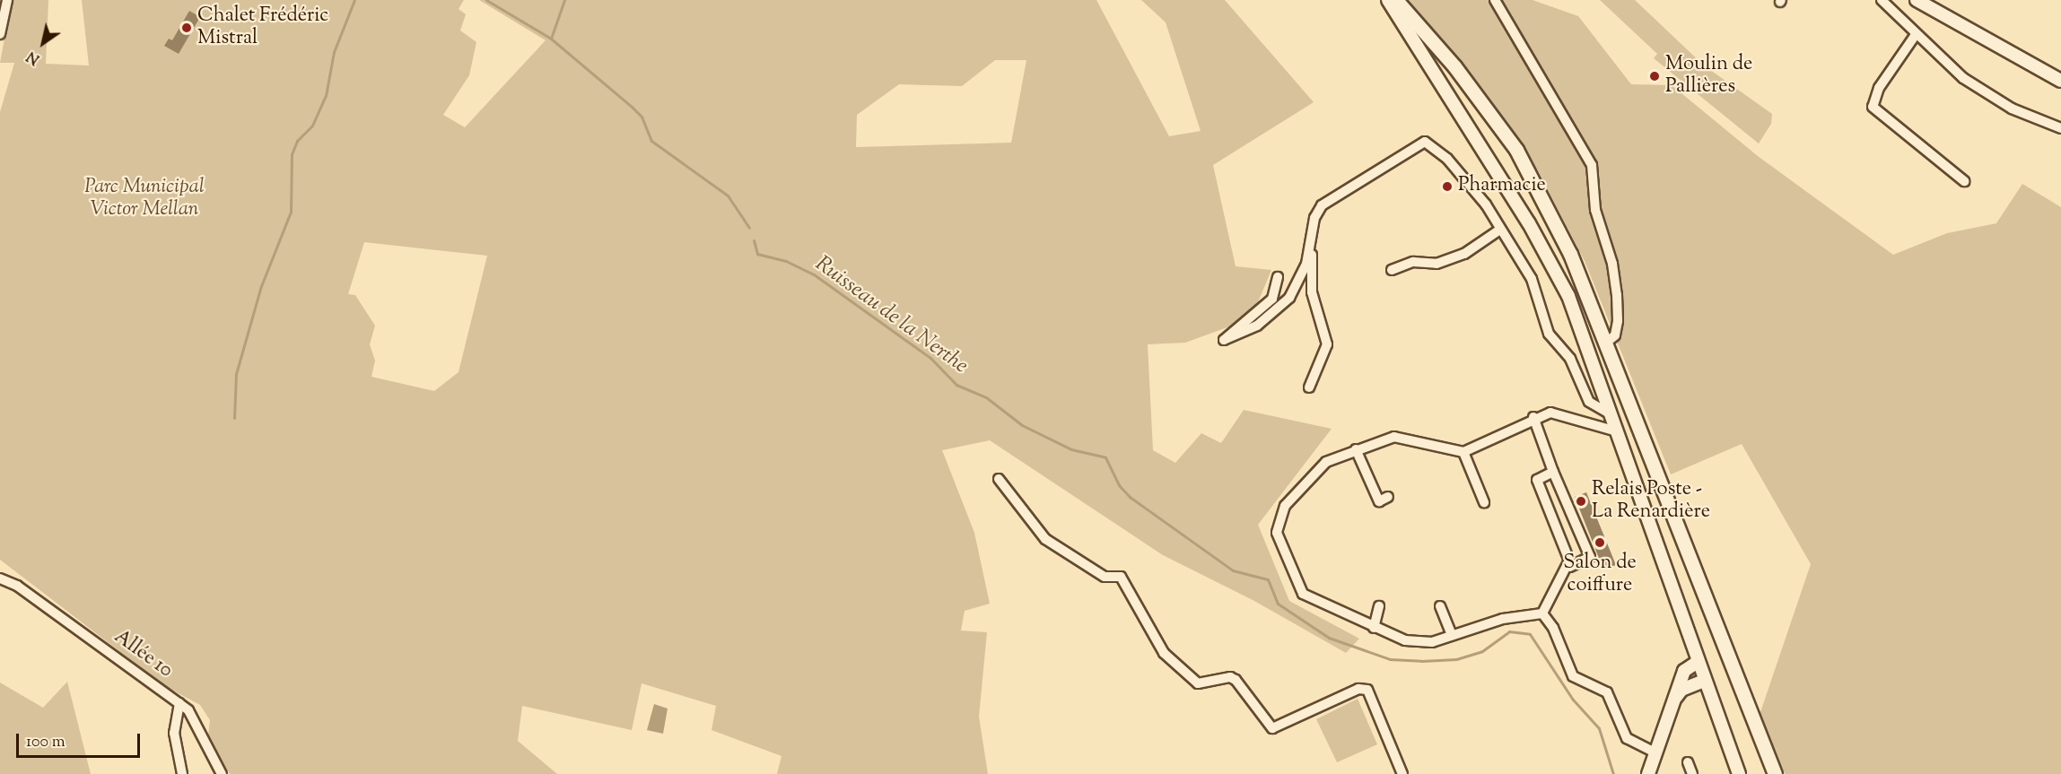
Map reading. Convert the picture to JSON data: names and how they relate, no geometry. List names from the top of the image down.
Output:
{
  "streets": {
    "street": ["Allée 10"]
  },
  "water": ["Ruisseau de la Nerthe"],
  "parks": ["Parc Municipal Victor Mellan"],
  "places": [
    "Chalet Frédéric Mistral",
    "Moulin de Pallières",
    "Pharmacie",
    "Relais Poste - La Renardière",
    "Salon de coiffure"
  ],
  "scale_bar": "100 m",
  "north": "bottom left"
}
